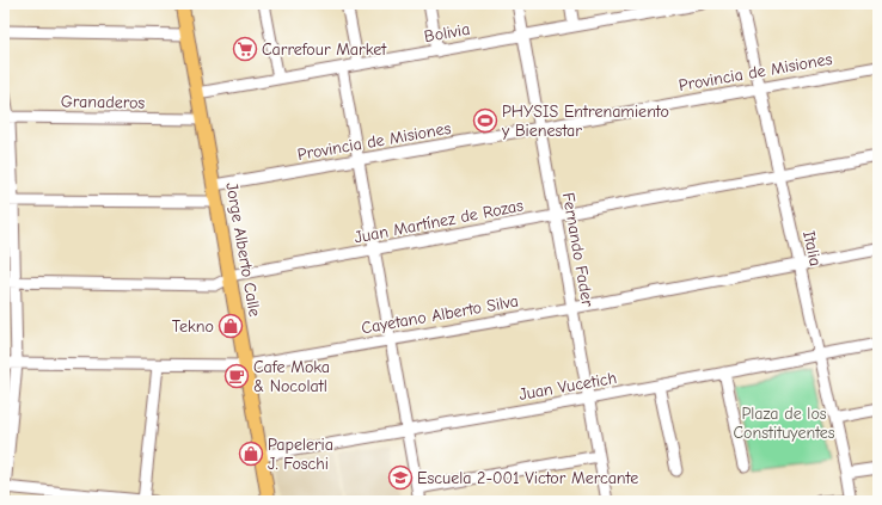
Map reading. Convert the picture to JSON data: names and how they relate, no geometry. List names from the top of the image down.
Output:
{
  "streets": {
    "main road": ["Jorge Alberto Calle"],
    "street": [
      "Bolivia",
      "Provincia de Misiones",
      "Granaderos",
      "Juan Martínez de Rozas",
      "Italia",
      "Fernando Fader",
      "Cayetano Alberto Silva",
      "Juan Vucetich"
    ]
  },
  "crossings": [
    ["Bolivia", "Jorge Alberto Calle"],
    ["Bolivia", "Fernando Fader"],
    ["Provincia de Misiones", "Italia"],
    ["Provincia de Misiones", "Jorge Alberto Calle"],
    ["Provincia de Misiones", "Fernando Fader"],
    ["Granaderos", "Jorge Alberto Calle"],
    ["Juan Martínez de Rozas", "Italia"],
    ["Juan Martínez de Rozas", "Jorge Alberto Calle"],
    ["Juan Martínez de Rozas", "Fernando Fader"],
    ["Italia", "Cayetano Alberto Silva"],
    ["Italia", "Juan Vucetich"],
    ["Jorge Alberto Calle", "Cayetano Alberto Silva"],
    ["Jorge Alberto Calle", "Juan Vucetich"],
    ["Fernando Fader", "Cayetano Alberto Silva"],
    ["Fernando Fader", "Juan Vucetich"]
  ],
  "parks": ["Plaza de los Constituyentes"],
  "places": {
    "supermarket": ["Carrefour Market"],
    "sports": ["PHYSIS Entrenamiento y Bienestar"],
    "shop": ["Tekno", "Papeleria J. Foschi"],
    "cafe": ["Cafe Moka & Nocolatl"],
    "school or university": ["Escuela 2-001 Victor Mercante"]
  }
}
